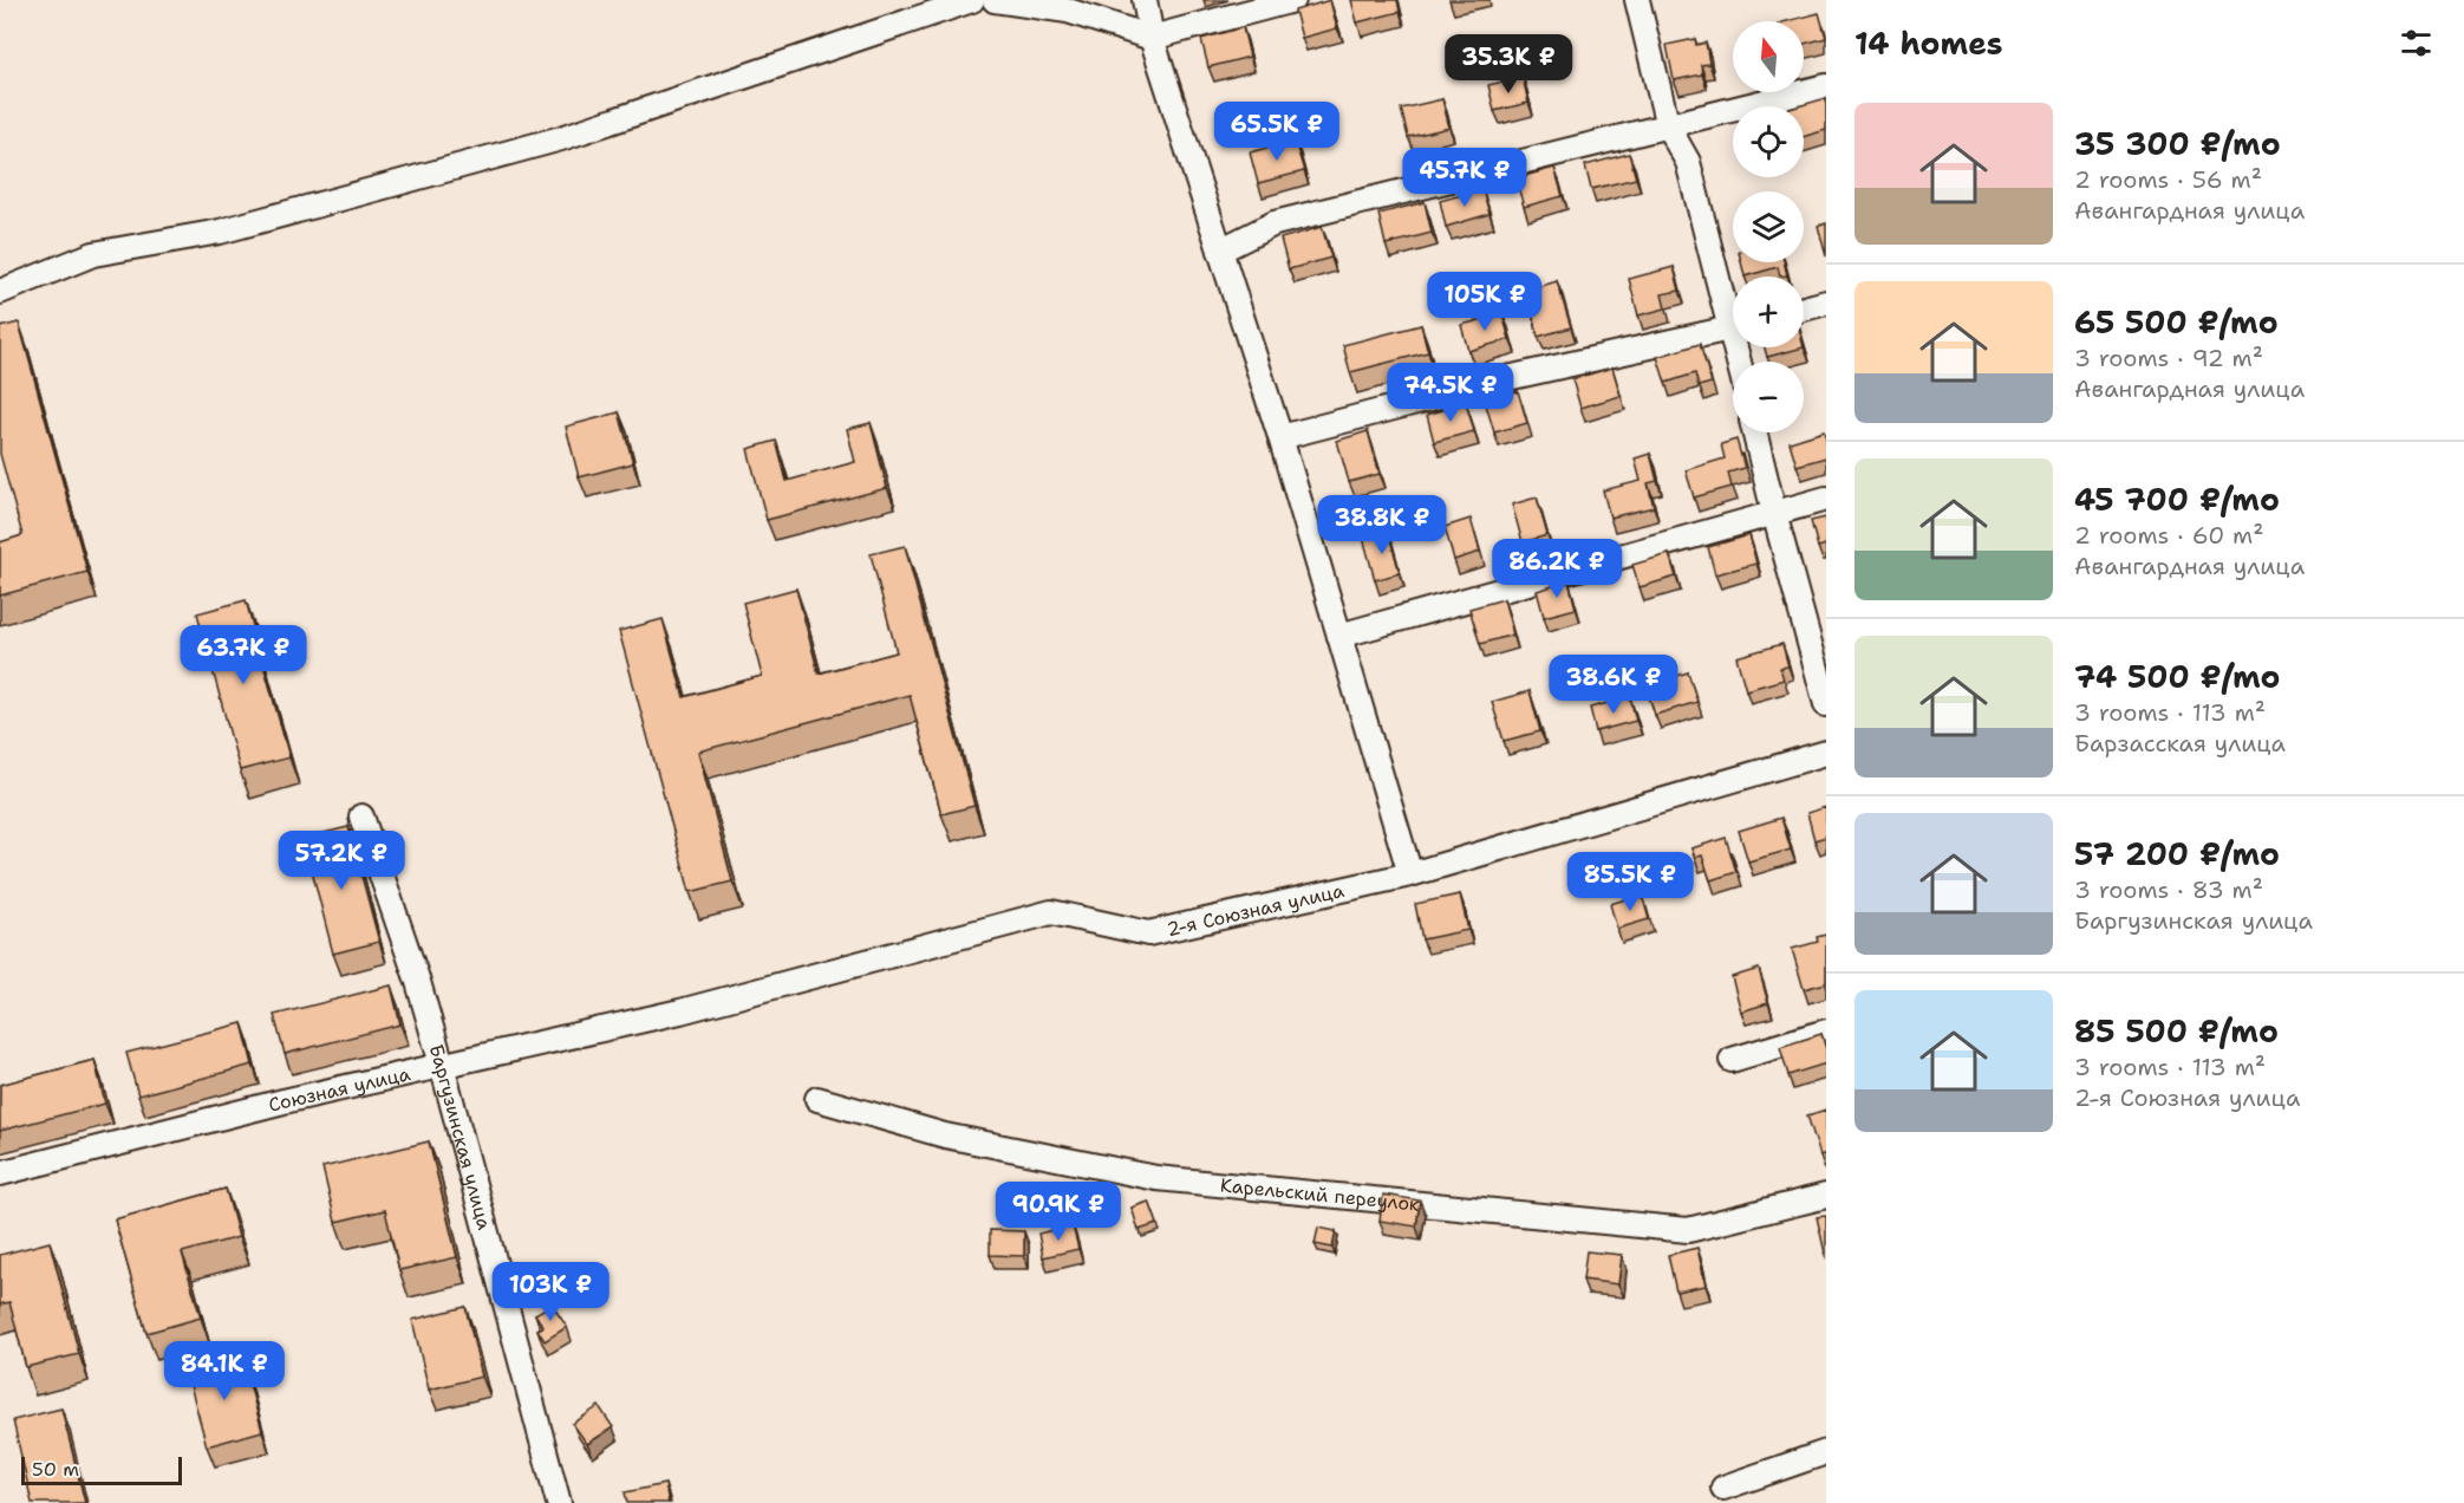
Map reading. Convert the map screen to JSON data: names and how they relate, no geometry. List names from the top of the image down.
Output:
{
  "streets": {
    "street": [
      "2-я Союзная улица",
      "Союзная улица",
      "Баргузинская улица",
      "Карельский переулок"
    ]
  },
  "crossings": [
    ["2-я Союзная улица", "Союзная улица"],
    ["Союзная улица", "Баргузинская улица"]
  ],
  "scale_bar": "50 m",
  "north": "top",
  "page": {
    "heading": "14 homes",
    "map_buttons": ["+", "−"],
    "price": [
      "35.3K ₽",
      "65.5K ₽",
      "45.7K ₽",
      "105K ₽",
      "74.5K ₽",
      "38.8K ₽",
      "86.2K ₽",
      "63.7K ₽",
      "38.6K ₽",
      "57.2K ₽",
      "85.5K ₽",
      "90.9K ₽",
      "103K ₽",
      "84.1K ₽"
    ],
    "list": [
      {
        "name": "35 300 ₽/mo",
        "note": "2 rooms · 56 m² · Авангардная улица"
      },
      {
        "name": "65 500 ₽/mo",
        "note": "3 rooms · 92 m² · Авангардная улица"
      },
      {
        "name": "45 700 ₽/mo",
        "note": "2 rooms · 60 m² · Авангардная улица"
      },
      {
        "name": "74 500 ₽/mo",
        "note": "3 rooms · 113 m² · Барзасская улица"
      },
      {
        "name": "57 200 ₽/mo",
        "note": "3 rooms · 83 m² · Баргузинская улица"
      },
      {
        "name": "85 500 ₽/mo",
        "note": "3 rooms · 113 m² · 2-я Союзная улица"
      }
    ],
    "scale": "50 m"
  }
}
